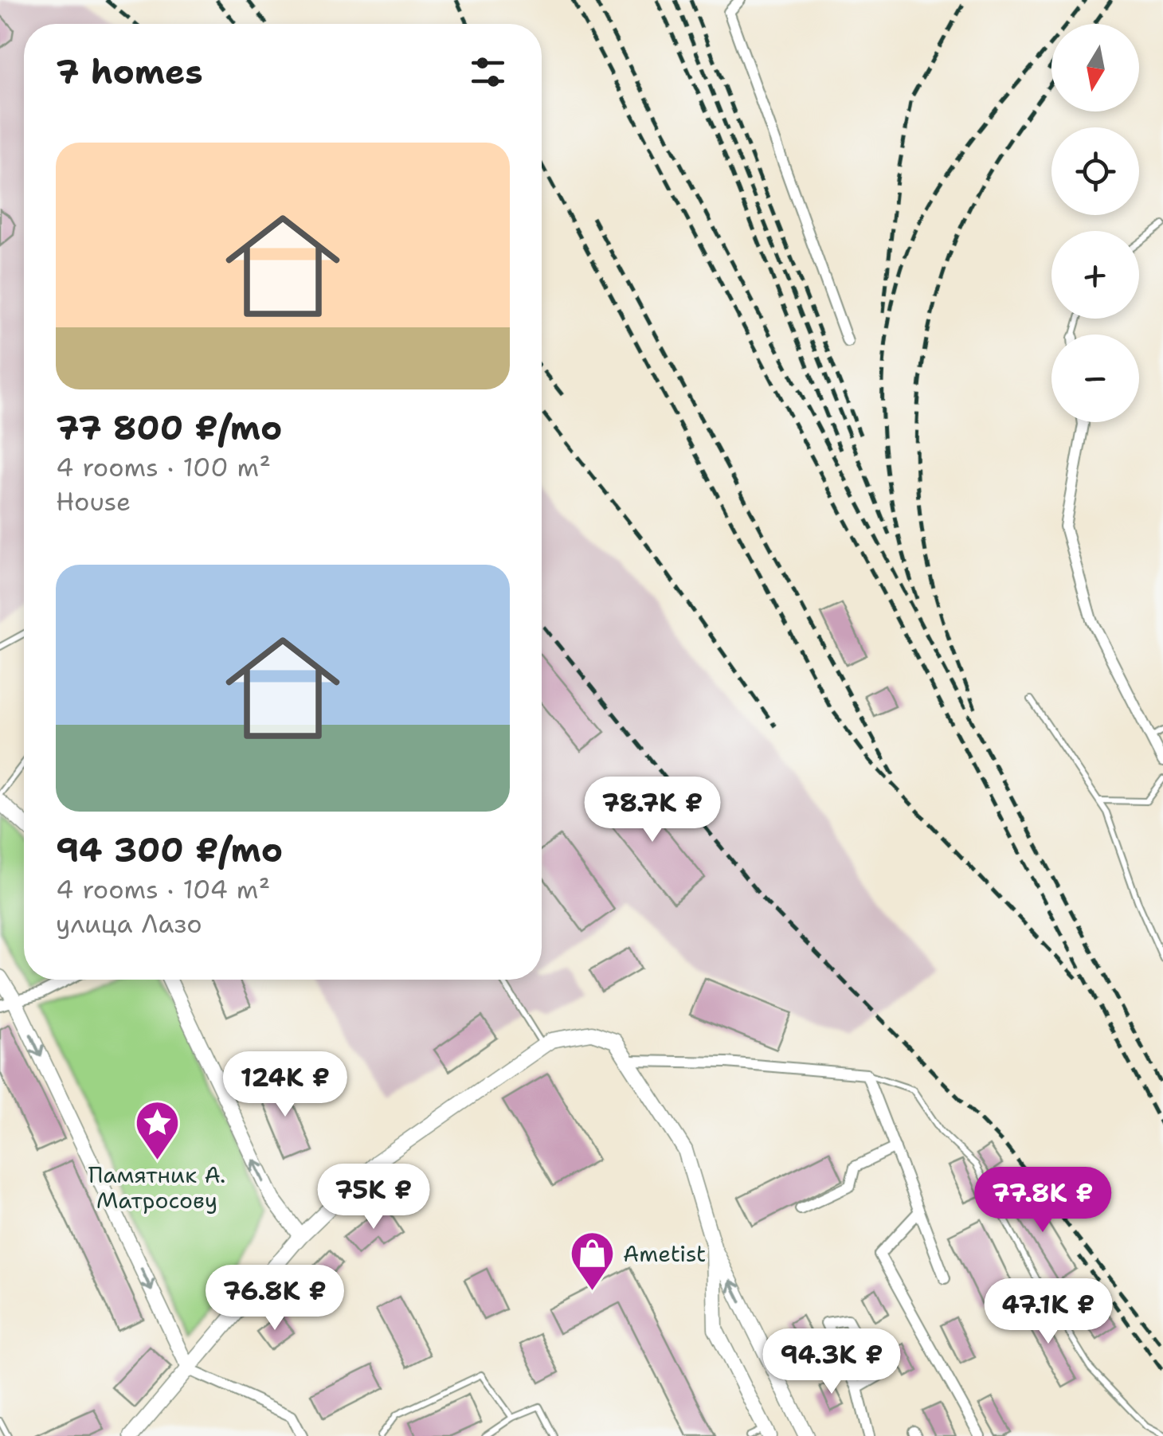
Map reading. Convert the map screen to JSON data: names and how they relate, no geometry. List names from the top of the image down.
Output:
{
  "places": {
    "place": ["Памятник А. Матросову"],
    "shop": ["Ametist"]
  },
  "north": "bottom",
  "page": {
    "map_buttons": ["+", "−"],
    "heading": "7 homes",
    "list": [
      {
        "name": "77 800 ₽/mo",
        "note": "4 rooms · 100 m² · House"
      },
      {
        "name": "94 300 ₽/mo",
        "note": "4 rooms · 104 m² · улица Лазо"
      }
    ],
    "price": [
      "78.7K ₽",
      "124K ₽",
      "75K ₽",
      "77.8K ₽",
      "76.8K ₽",
      "47.1K ₽",
      "94.3K ₽"
    ]
  }
}
